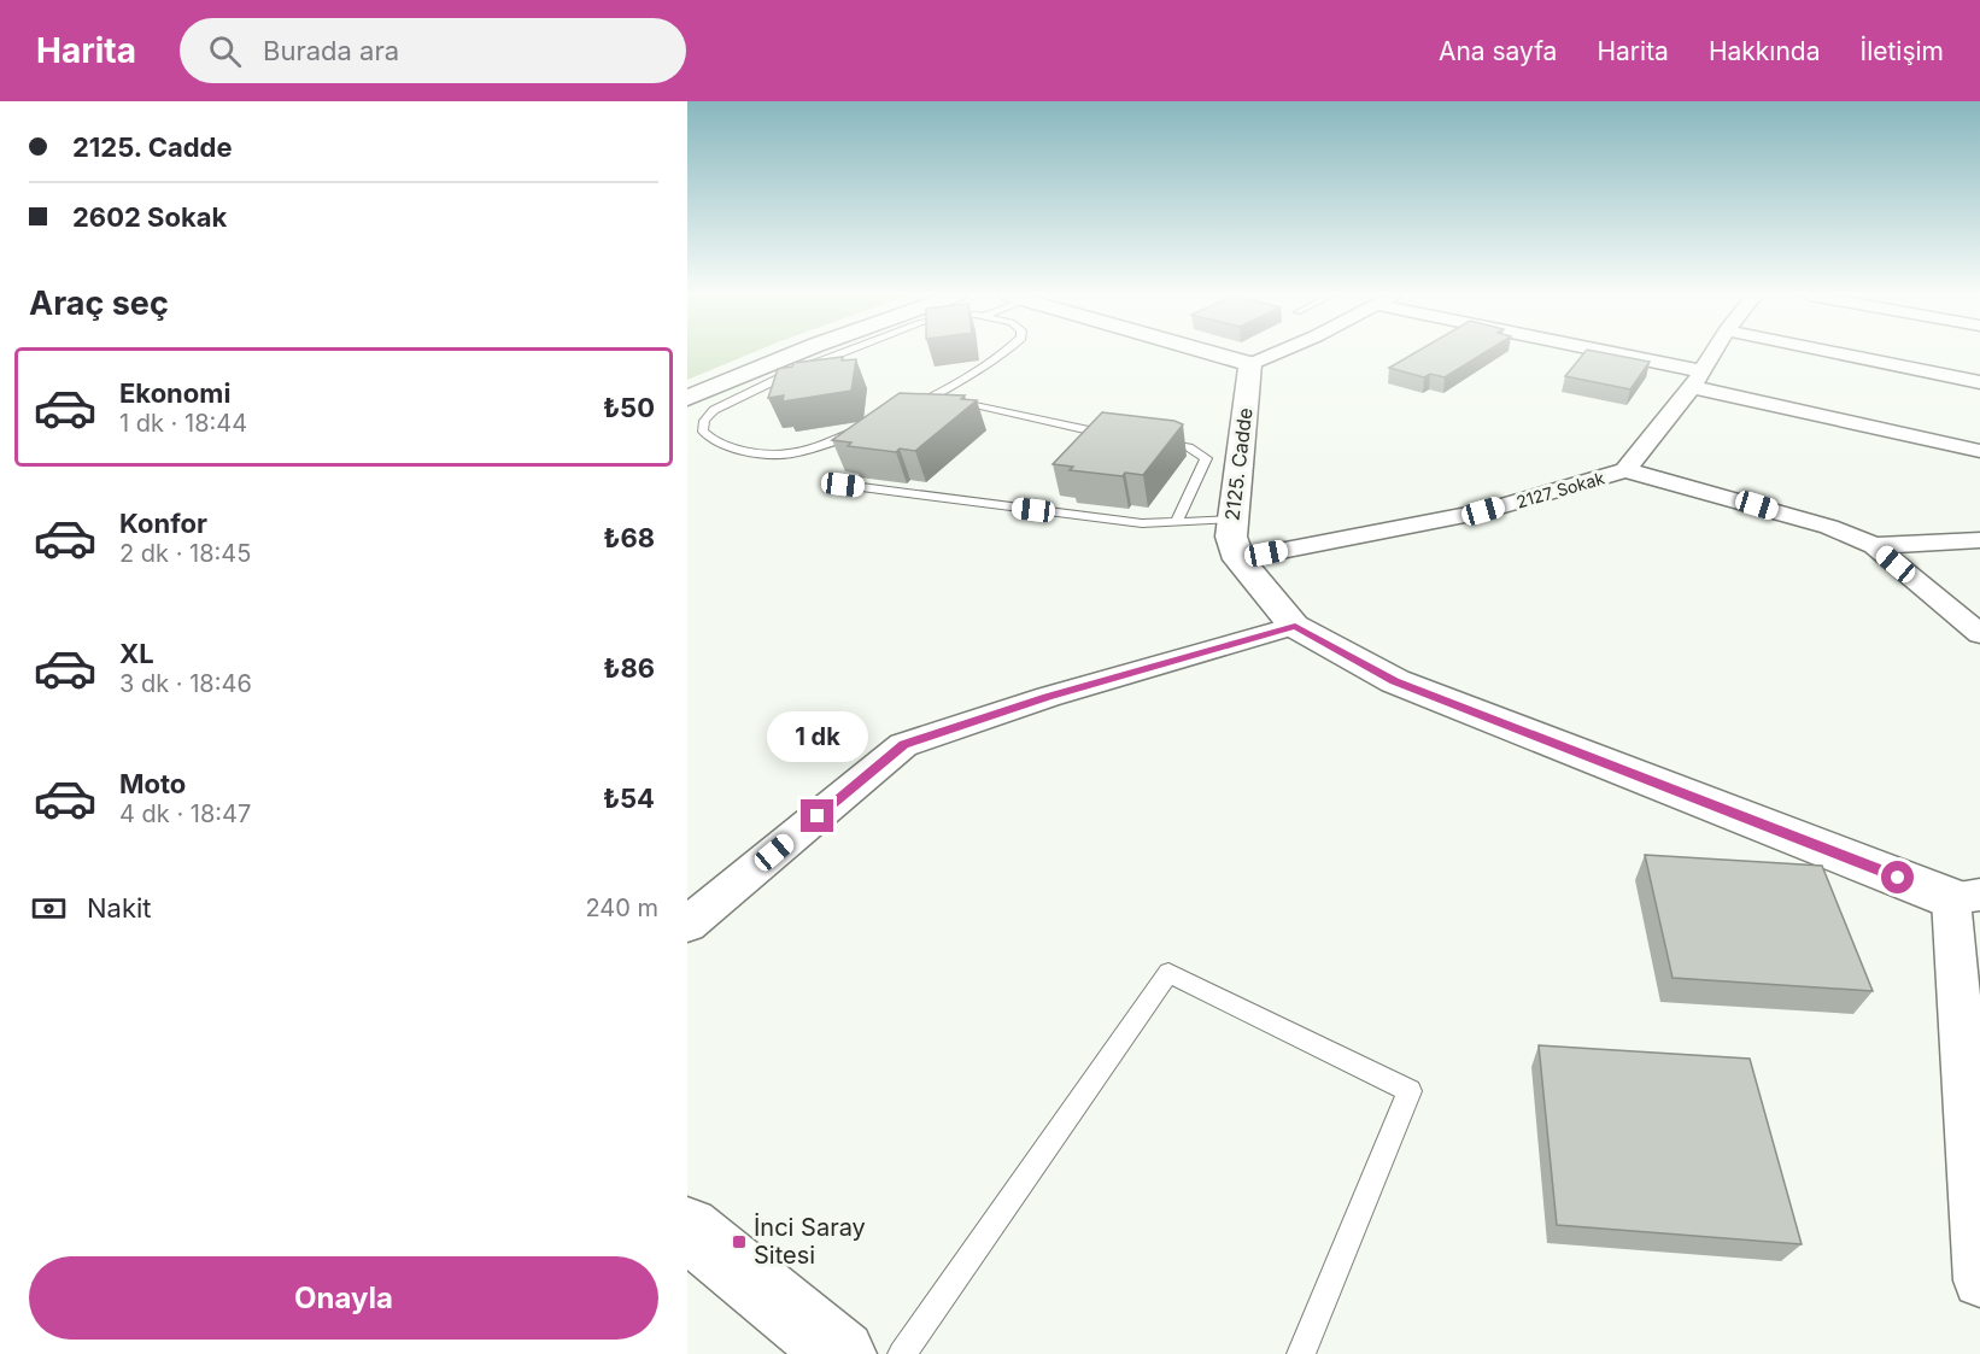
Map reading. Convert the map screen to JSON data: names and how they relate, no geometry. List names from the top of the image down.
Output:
{
  "streets": {
    "street": ["2125. Cadde", "2127 Sokak"]
  },
  "crossings": [
    ["2125. Cadde", "2127 Sokak"]
  ],
  "places": {
    "transit": ["İnci Saray Sitesi"]
  },
  "page": {
    "header": "Harita",
    "search": "Burada ara",
    "nav": [
      "Ana sayfa",
      "Harita",
      "Hakkında",
      "İletişim"
    ],
    "banner": ["2125. Cadde", "2602 Sokak"],
    "heading": "Araç seç",
    "list": [
      {
        "name": "Ekonomi",
        "note": "1 dk · 18:44",
        "value": "₺50"
      },
      {
        "name": "Konfor",
        "note": "2 dk · 18:45",
        "value": "₺68"
      },
      {
        "name": "XL",
        "note": "3 dk · 18:46",
        "value": "₺86"
      },
      {
        "name": "Moto",
        "note": "4 dk · 18:47",
        "value": "₺54"
      }
    ],
    "bubble": "1 dk",
    "pay": ["Nakit", "240 m"],
    "buttons": "Onayla"
  }
}
